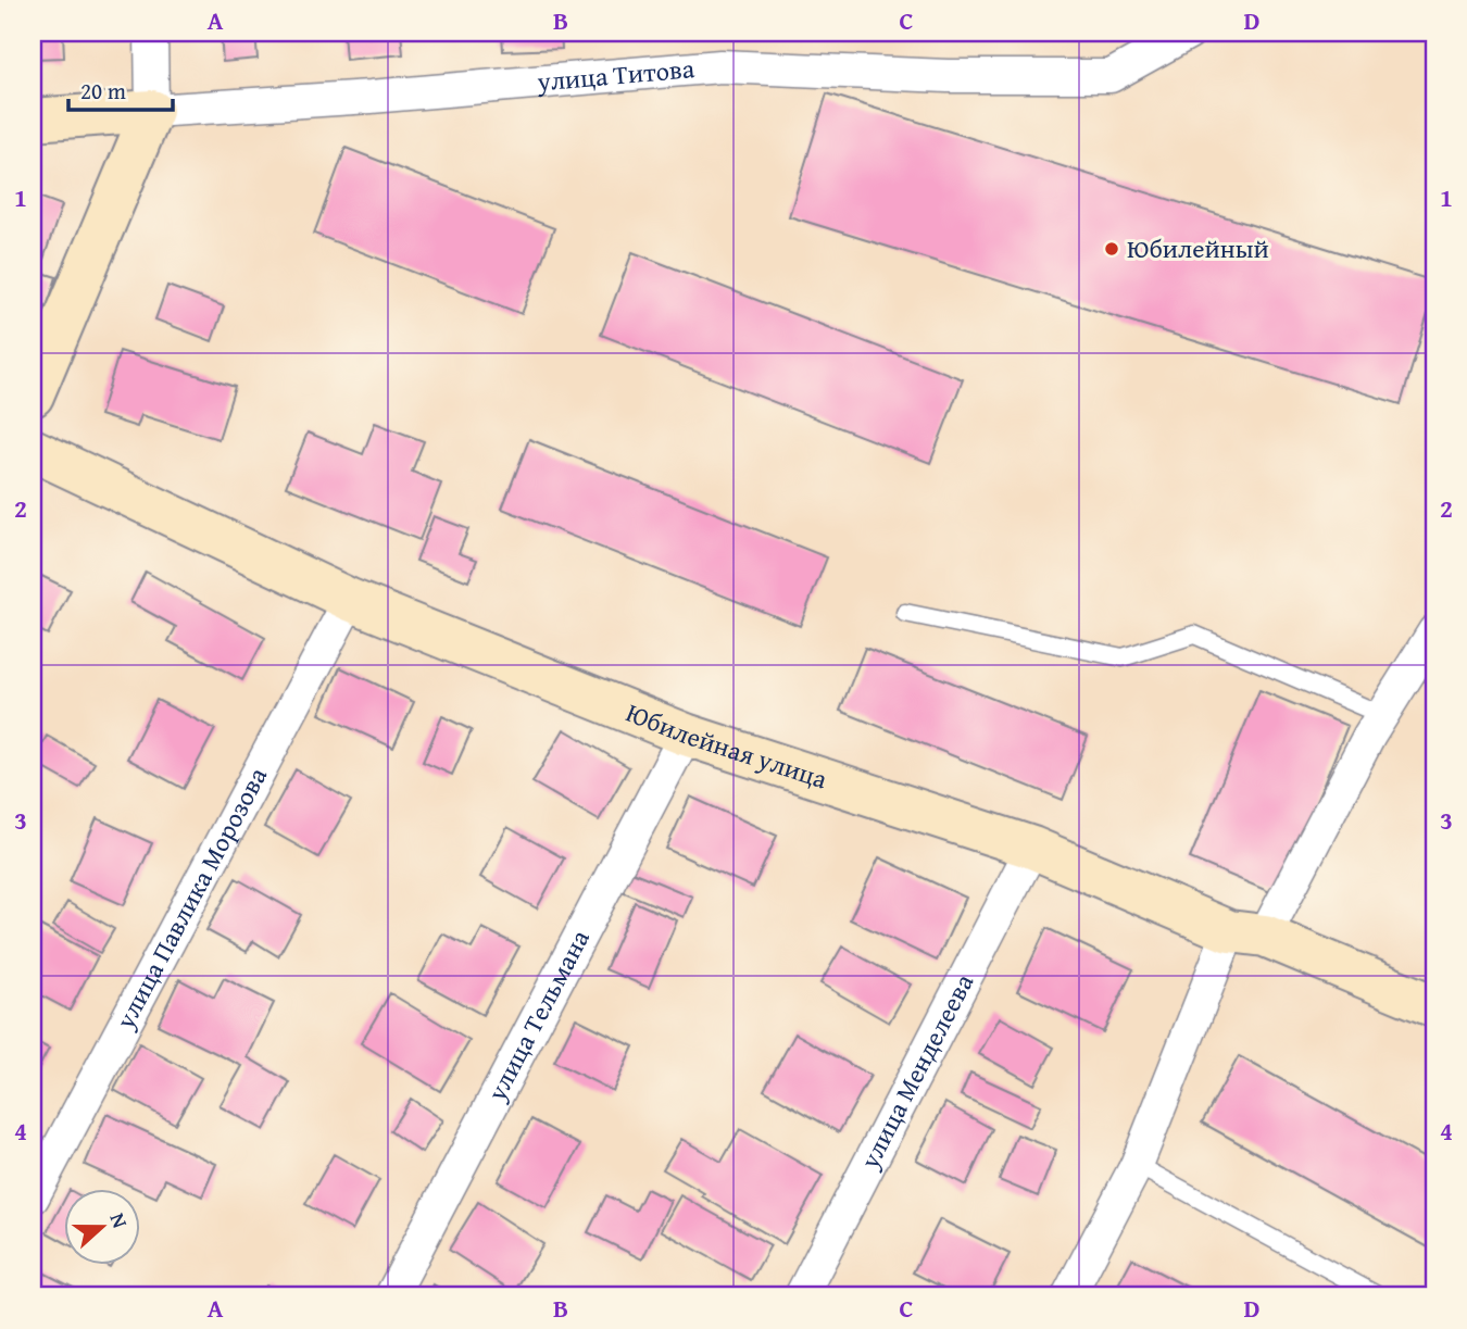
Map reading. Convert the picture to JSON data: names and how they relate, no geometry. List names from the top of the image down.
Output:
{
  "streets": {
    "street": [
      "улица Титова",
      "Юбилейная улица",
      "улица Павлика Морозова",
      "улица Тельмана",
      "улица Менделеева"
    ]
  },
  "crossings": [
    ["Юбилейная улица", "улица Павлика Морозова"],
    ["Юбилейная улица", "улица Тельмана"],
    ["Юбилейная улица", "улица Менделеева"]
  ],
  "places": ["Юбилейный"],
  "scale_bar": "20 m",
  "north": "right",
  "grid": {
    "columns": [
      "A",
      "B",
      "C",
      "D"
    ],
    "rows": [
      "1",
      "2",
      "3",
      "4"
    ]
  }
}
